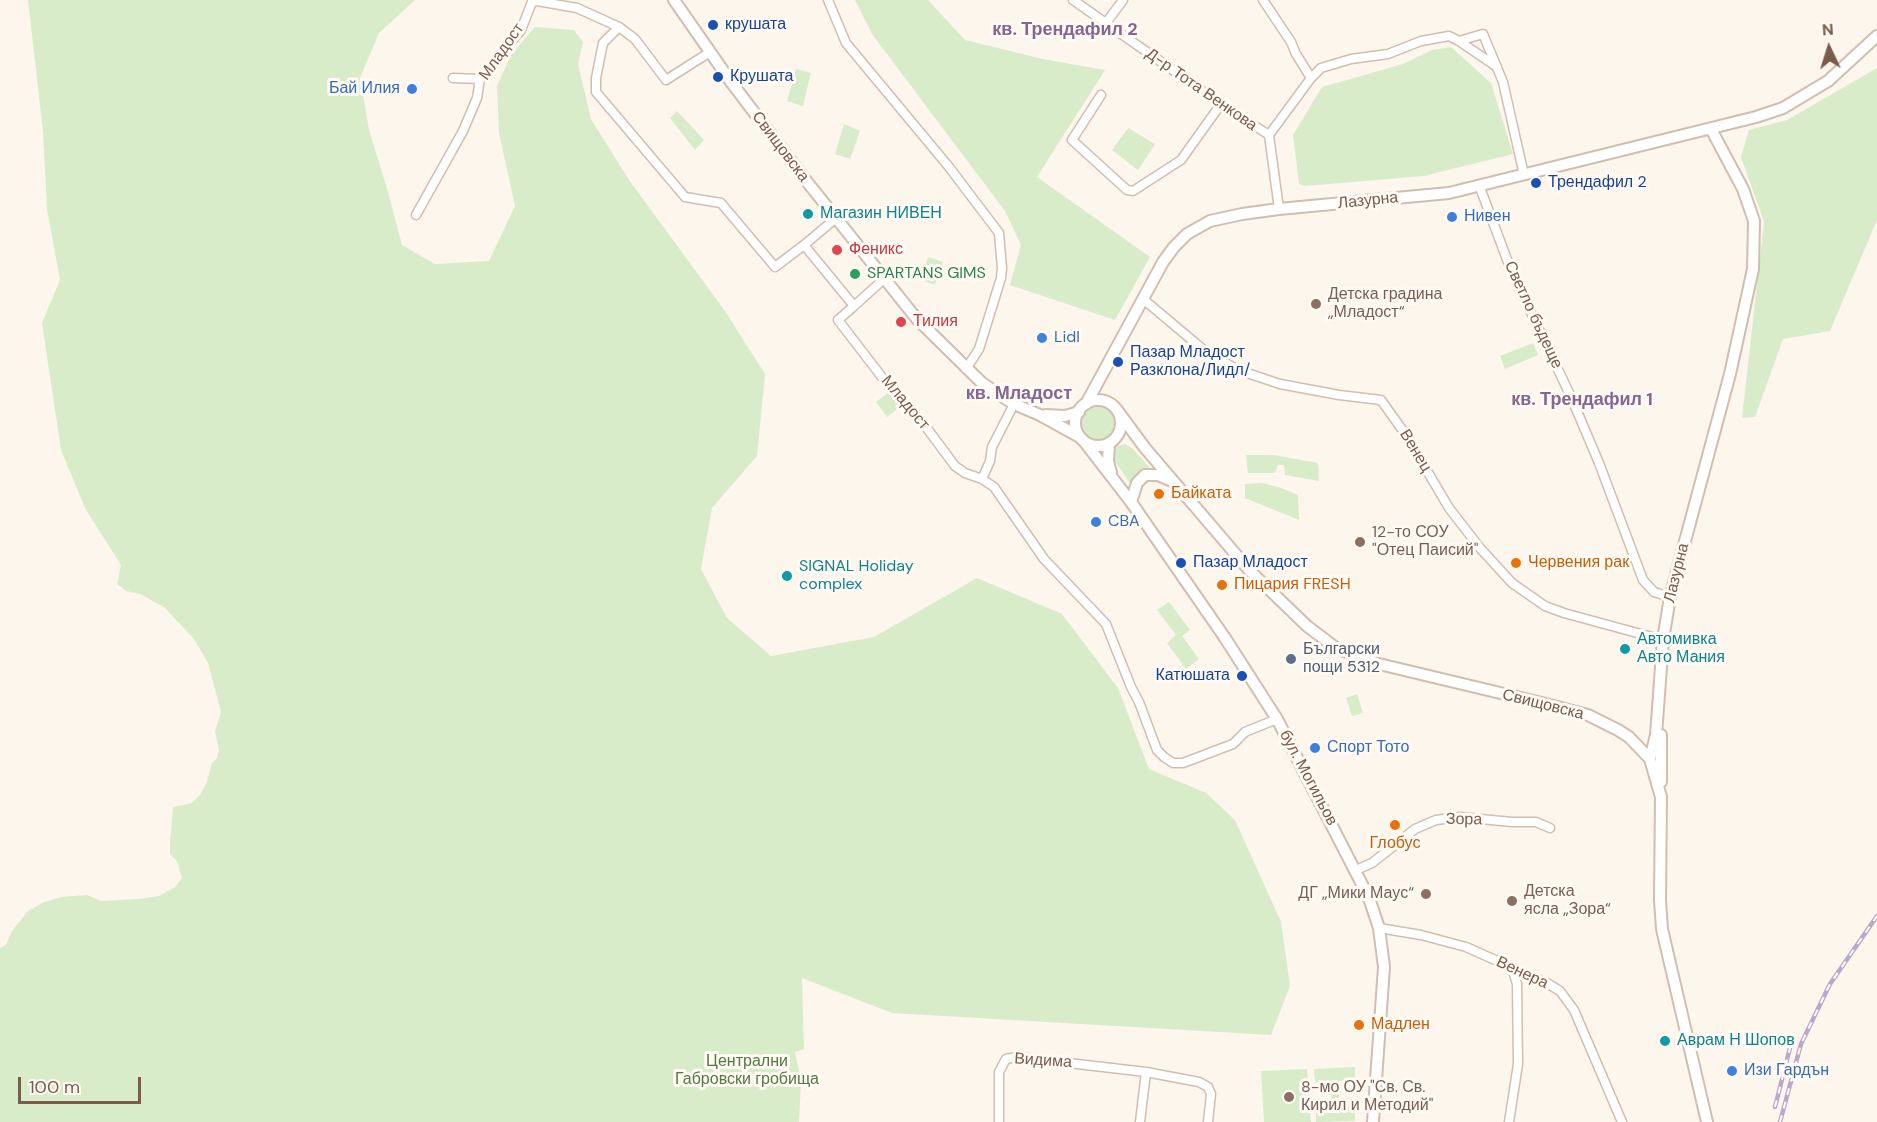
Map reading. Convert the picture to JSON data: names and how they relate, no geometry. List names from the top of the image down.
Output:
{
  "streets": {
    "street": [
      "Младост",
      "Д-р Тота Венкова",
      "Свищовска",
      "Лазурна",
      "Светло бъдеще",
      "Венец",
      "бул. Могильов",
      "Зора",
      "Венера",
      "Видима"
    ]
  },
  "crossings": [
    ["Младост", "Свищовска"],
    ["Младост", "бул. Могильов"],
    ["Д-р Тота Венкова", "Лазурна"],
    ["Свищовска", "Лазурна"],
    ["Свищовска", "бул. Могильов"],
    ["Лазурна", "Светло бъдеще"],
    ["Лазурна", "Венец"],
    ["Лазурна", "бул. Могильов"],
    ["бул. Могильов", "Зора"],
    ["бул. Могильов", "Венера"]
  ],
  "districts": ["кв. Трендафил 2", "кв. Младост", "кв. Трендафил 1"],
  "parks": ["Централни Габровски гробища"],
  "places": [
    "крушата",
    "Крушата",
    "Бай Илия",
    "Трендафил 2",
    "Магазин НИВЕН",
    "Нивен",
    "Феникс",
    "SPARTANS GIMS",
    "Детска градина „Младост“",
    "Тилия",
    "Lidl",
    "Пазар Младост Разклона/Лидл/",
    "Байката",
    "CBA",
    "12-то СОУ \"Отец Паисий\"",
    "Пазар Младост",
    "Червения рак",
    "SIGNAL Holiday complex",
    "Пицария FRESH",
    "Автомивка Авто Мания",
    "Български пощи 5312",
    "Катюшата",
    "Спорт Тото",
    "Глобус",
    "ДГ „Мики Маус“",
    "Детска ясла „Зора“",
    "Мадлен",
    "Аврам Н Шопов",
    "Изи Гардън",
    "8-мо ОУ \"Св. Св. Кирил и Методий\""
  ],
  "scale_bar": "100 m",
  "north": "top"
}
